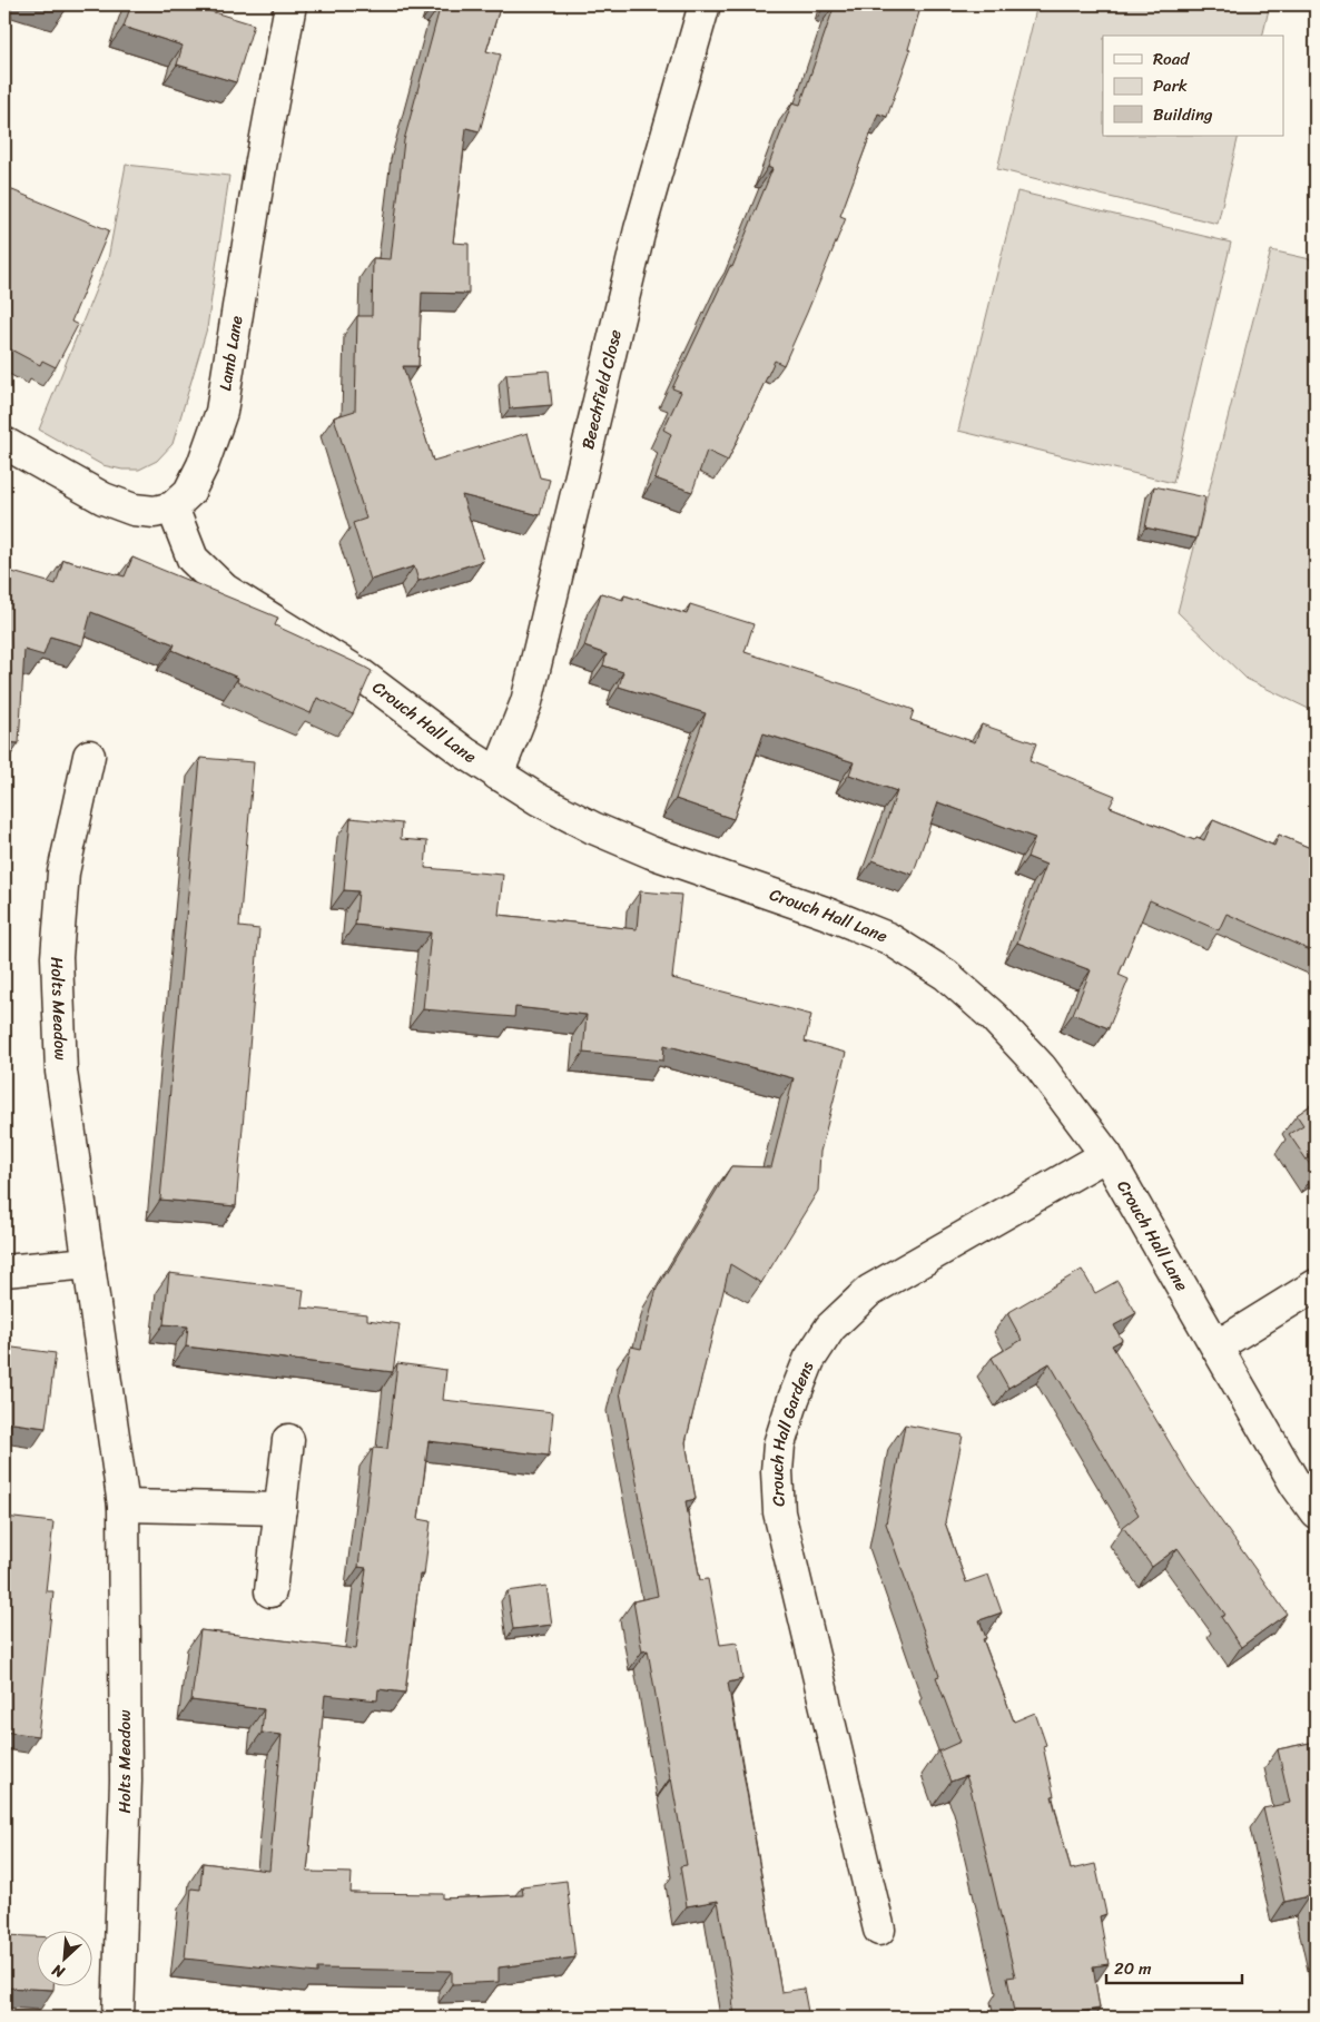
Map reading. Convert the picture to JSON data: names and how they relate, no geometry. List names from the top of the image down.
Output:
{
  "streets": {
    "street": [
      "Lamb Lane",
      "Beechfield Close",
      "Crouch Hall Lane",
      "Holts Meadow",
      "Crouch Hall Gardens"
    ]
  },
  "crossings": [
    ["Lamb Lane", "Crouch Hall Lane"],
    ["Beechfield Close", "Crouch Hall Lane"],
    ["Crouch Hall Lane", "Crouch Hall Gardens"]
  ],
  "legend": ["Road", "Park", "Building"],
  "scale_bar": "20 m",
  "north": "bottom left"
}
